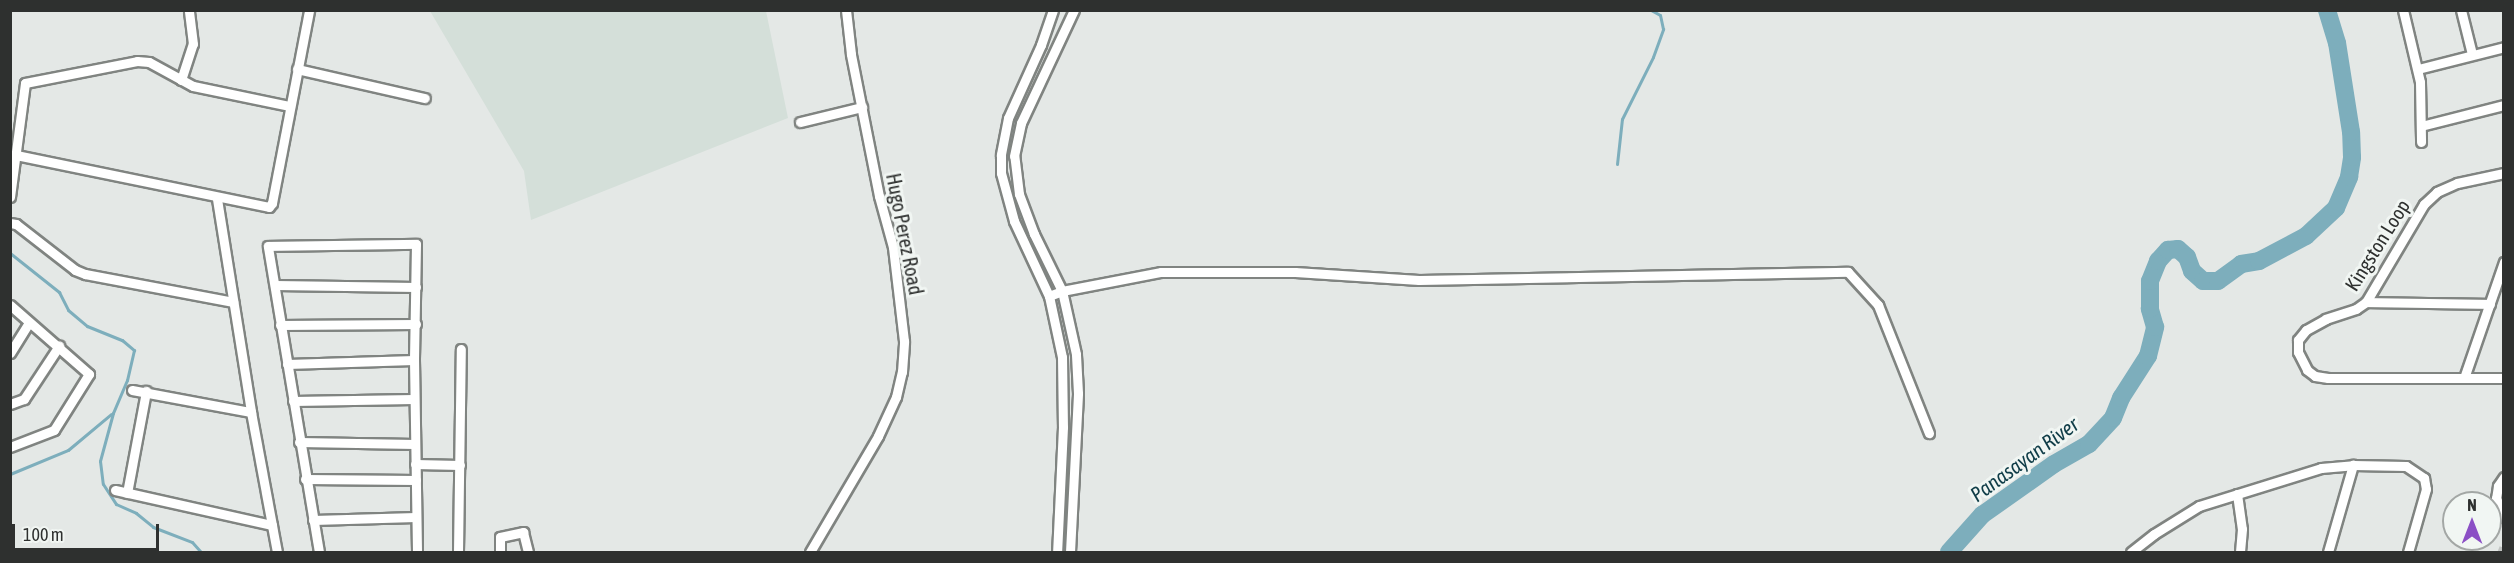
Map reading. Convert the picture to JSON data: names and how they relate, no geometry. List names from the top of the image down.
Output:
{
  "streets": {
    "street": ["Hugo Perez Road", "Kingston Loop"]
  },
  "water": ["Panasayan River"],
  "scale_bar": "100 m",
  "north": "top"
}
